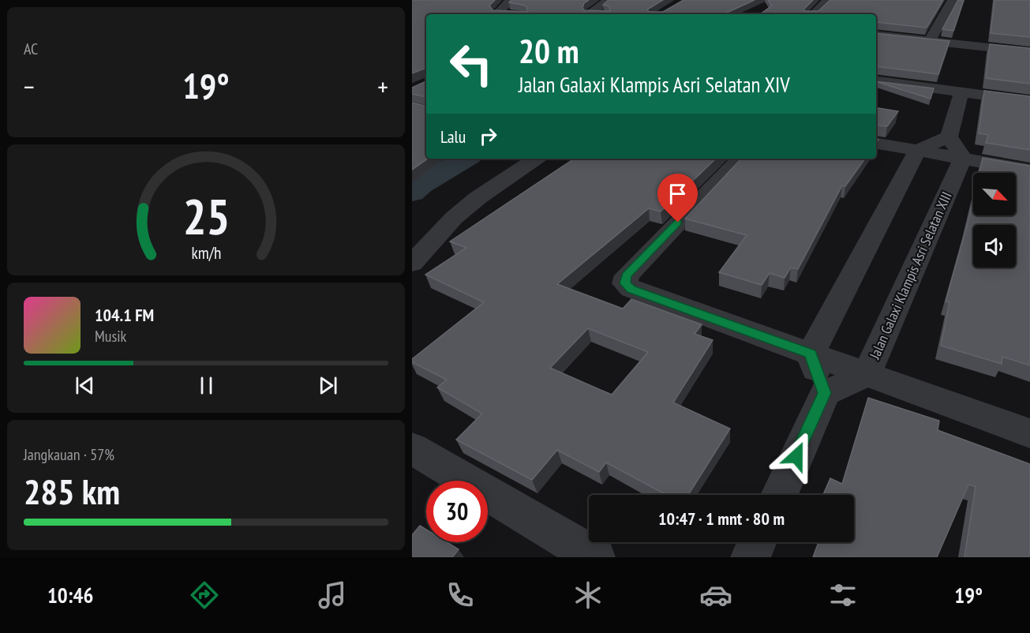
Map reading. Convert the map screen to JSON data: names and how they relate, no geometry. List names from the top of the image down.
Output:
{
  "streets": {
    "street": ["Jalan Galaxi Klampis Asri Selatan XIII"]
  },
  "north": "bottom right",
  "page": {
    "tile": [
      "AC",
      ["Jangkauan · 57%", "285 km"]
    ],
    "turn": ["20 m", "Jalan Galaxi Klampis Asri Selatan XIV"],
    "heat": ["−", "19°", "+"],
    "then": "Lalu",
    "song": ["104.1 FM", "Musik"],
    "limit": "30",
    "trip": "10:47 · 1 mnt · 80 m",
    "tabs": ["10:46", "19°"],
    "gauge": ["25", "km/h"]
  }
}
